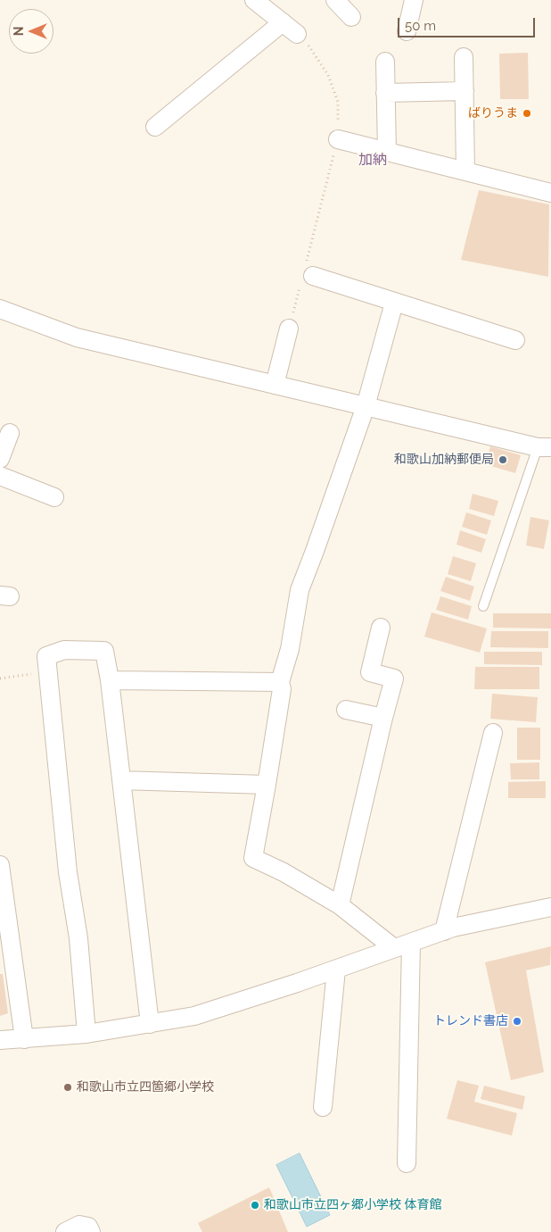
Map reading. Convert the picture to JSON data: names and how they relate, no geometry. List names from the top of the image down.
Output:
{
  "districts": ["加納"],
  "places": [
    "ばりうま",
    "和歌山加納郵便局",
    "トレンド書店",
    "和歌山市立四箇郷小学校",
    "和歌山市立四ヶ郷小学校 体育館"
  ],
  "scale_bar": "50 m",
  "north": "left"
}
